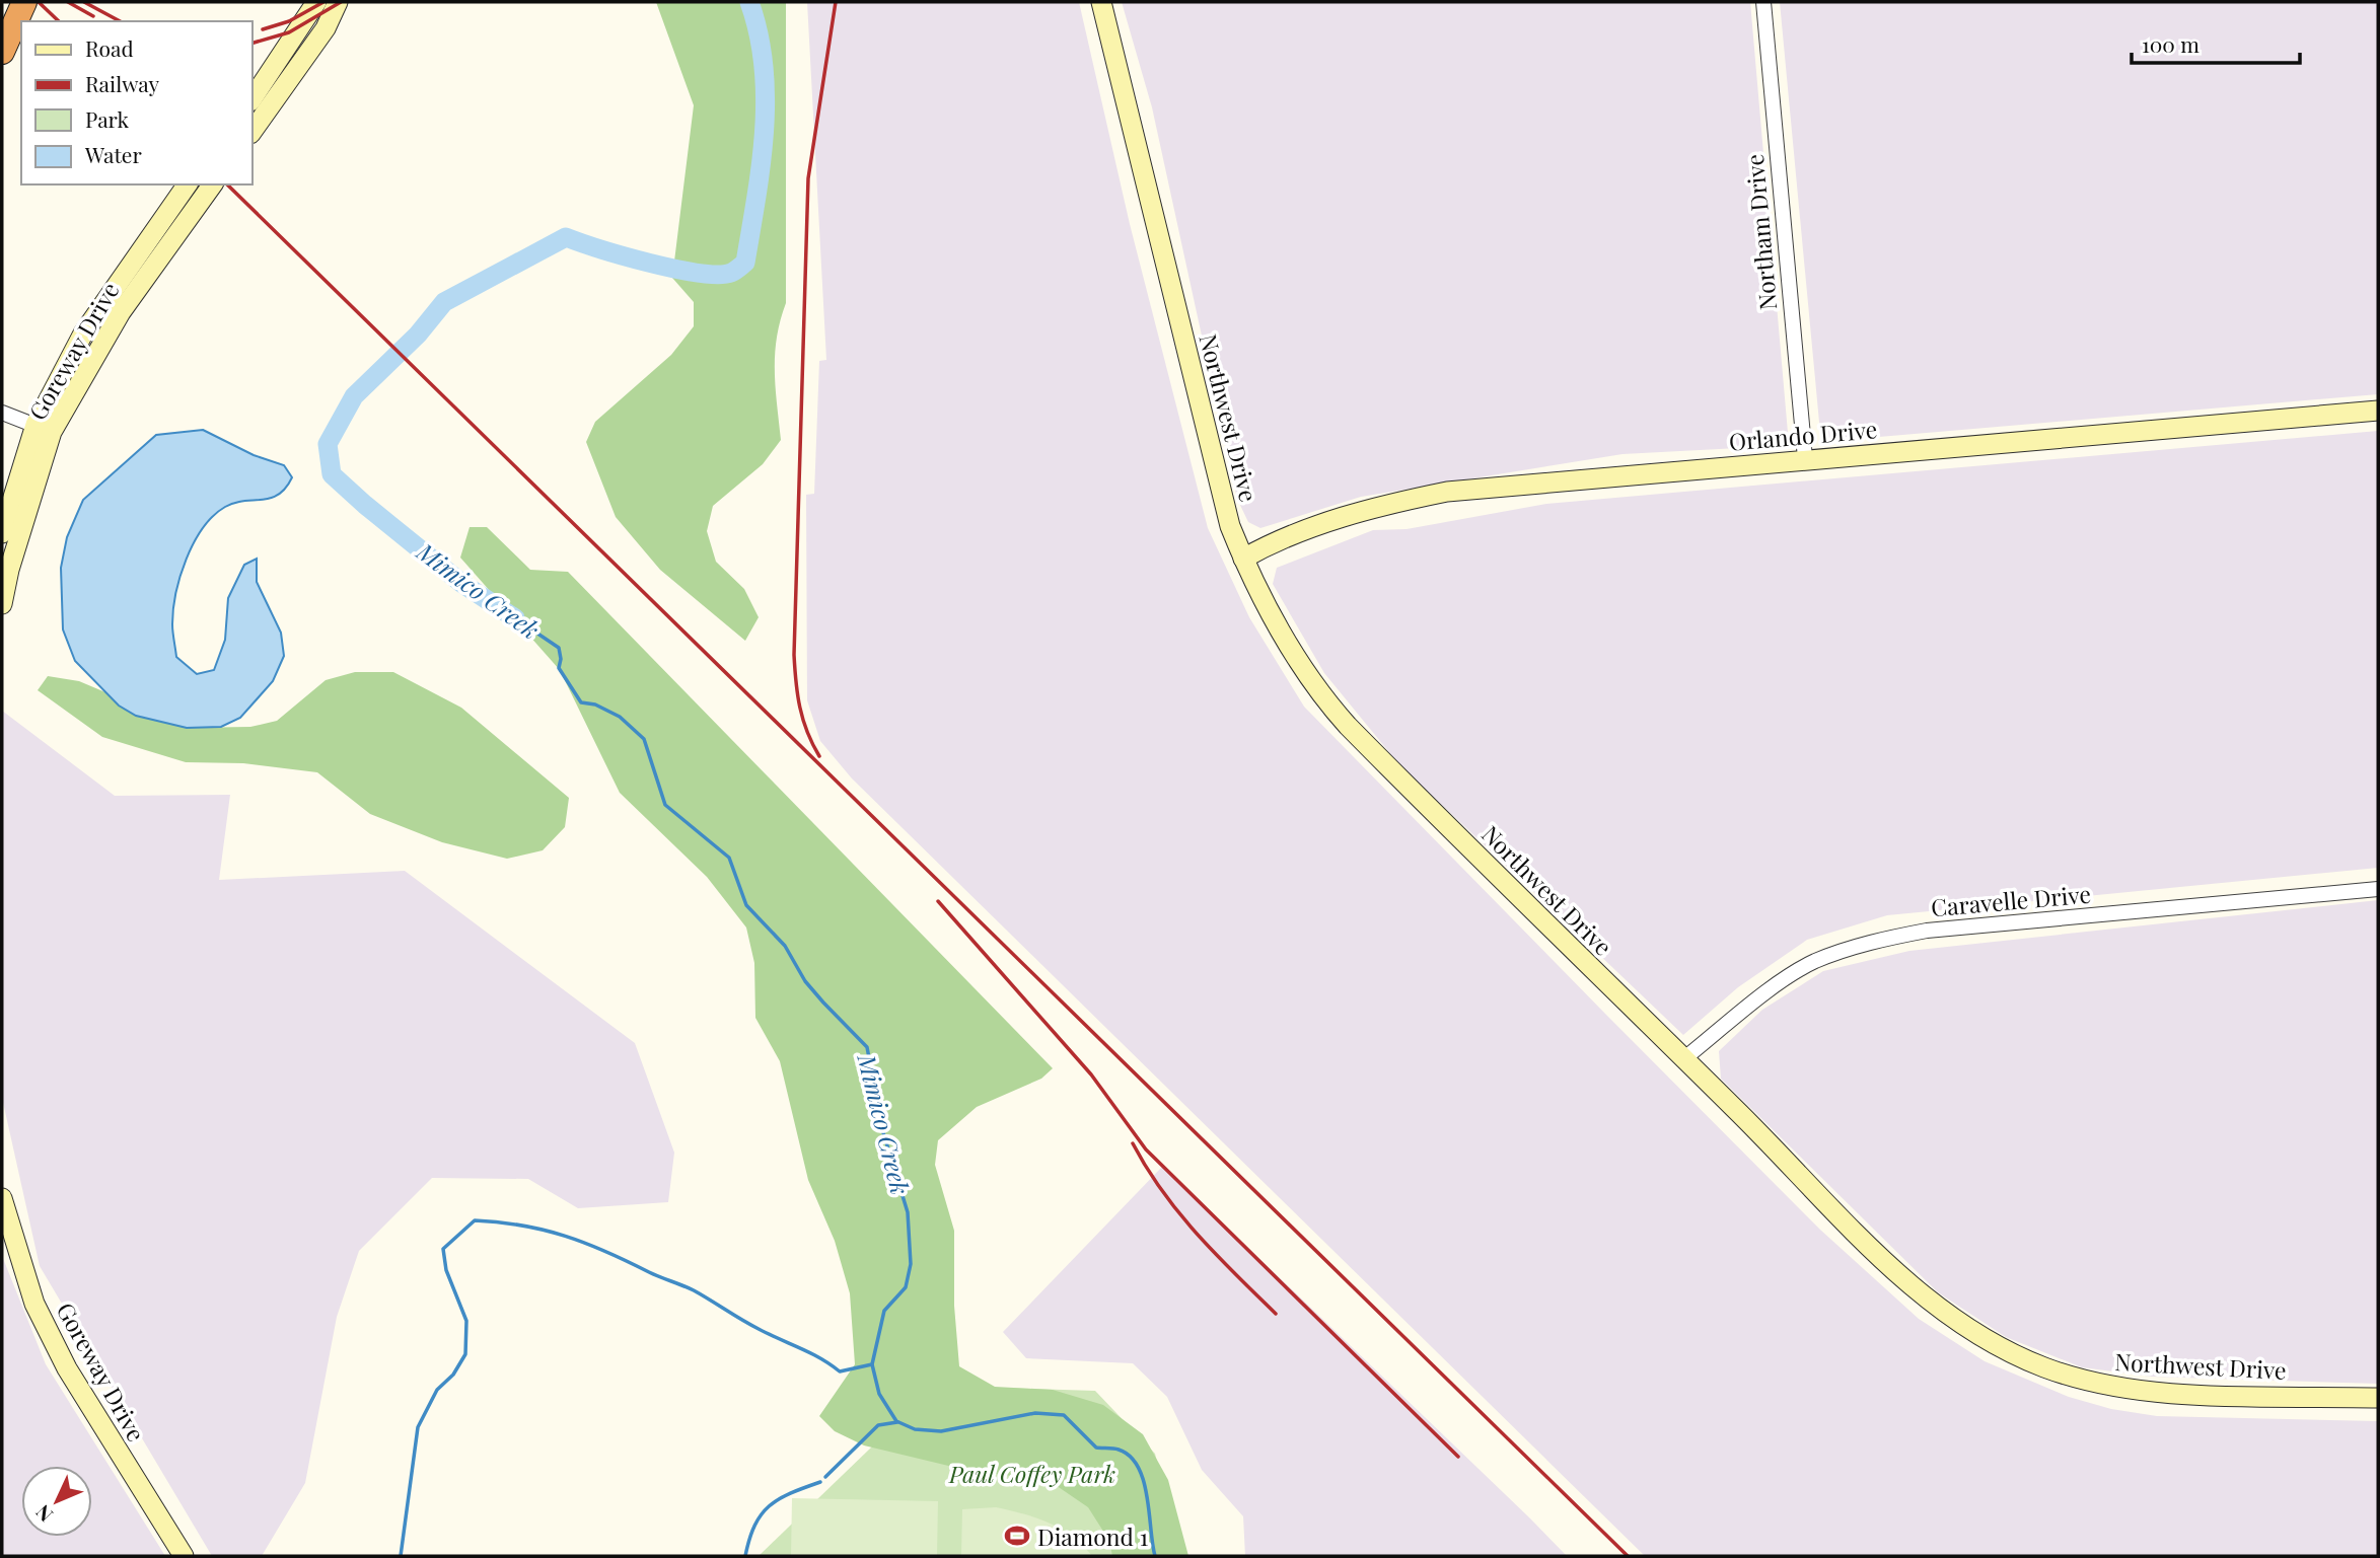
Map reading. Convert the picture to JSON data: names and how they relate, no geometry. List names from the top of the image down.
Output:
{
  "streets": {
    "street": [
      "Northam Drive",
      "Goreway Drive",
      "Northwest Drive",
      "Orlando Drive",
      "Caravelle Drive"
    ]
  },
  "crossings": [
    ["Northam Drive", "Orlando Drive"],
    ["Northwest Drive", "Orlando Drive"],
    ["Northwest Drive", "Caravelle Drive"]
  ],
  "water": ["Mimico Creek"],
  "parks": ["Paul Coffey Park"],
  "places": {
    "sports": ["Diamond 1"]
  },
  "legend": [
    "Road",
    "Railway",
    "Park",
    "Water"
  ],
  "scale_bar": "100 m",
  "north": "bottom left"
}
